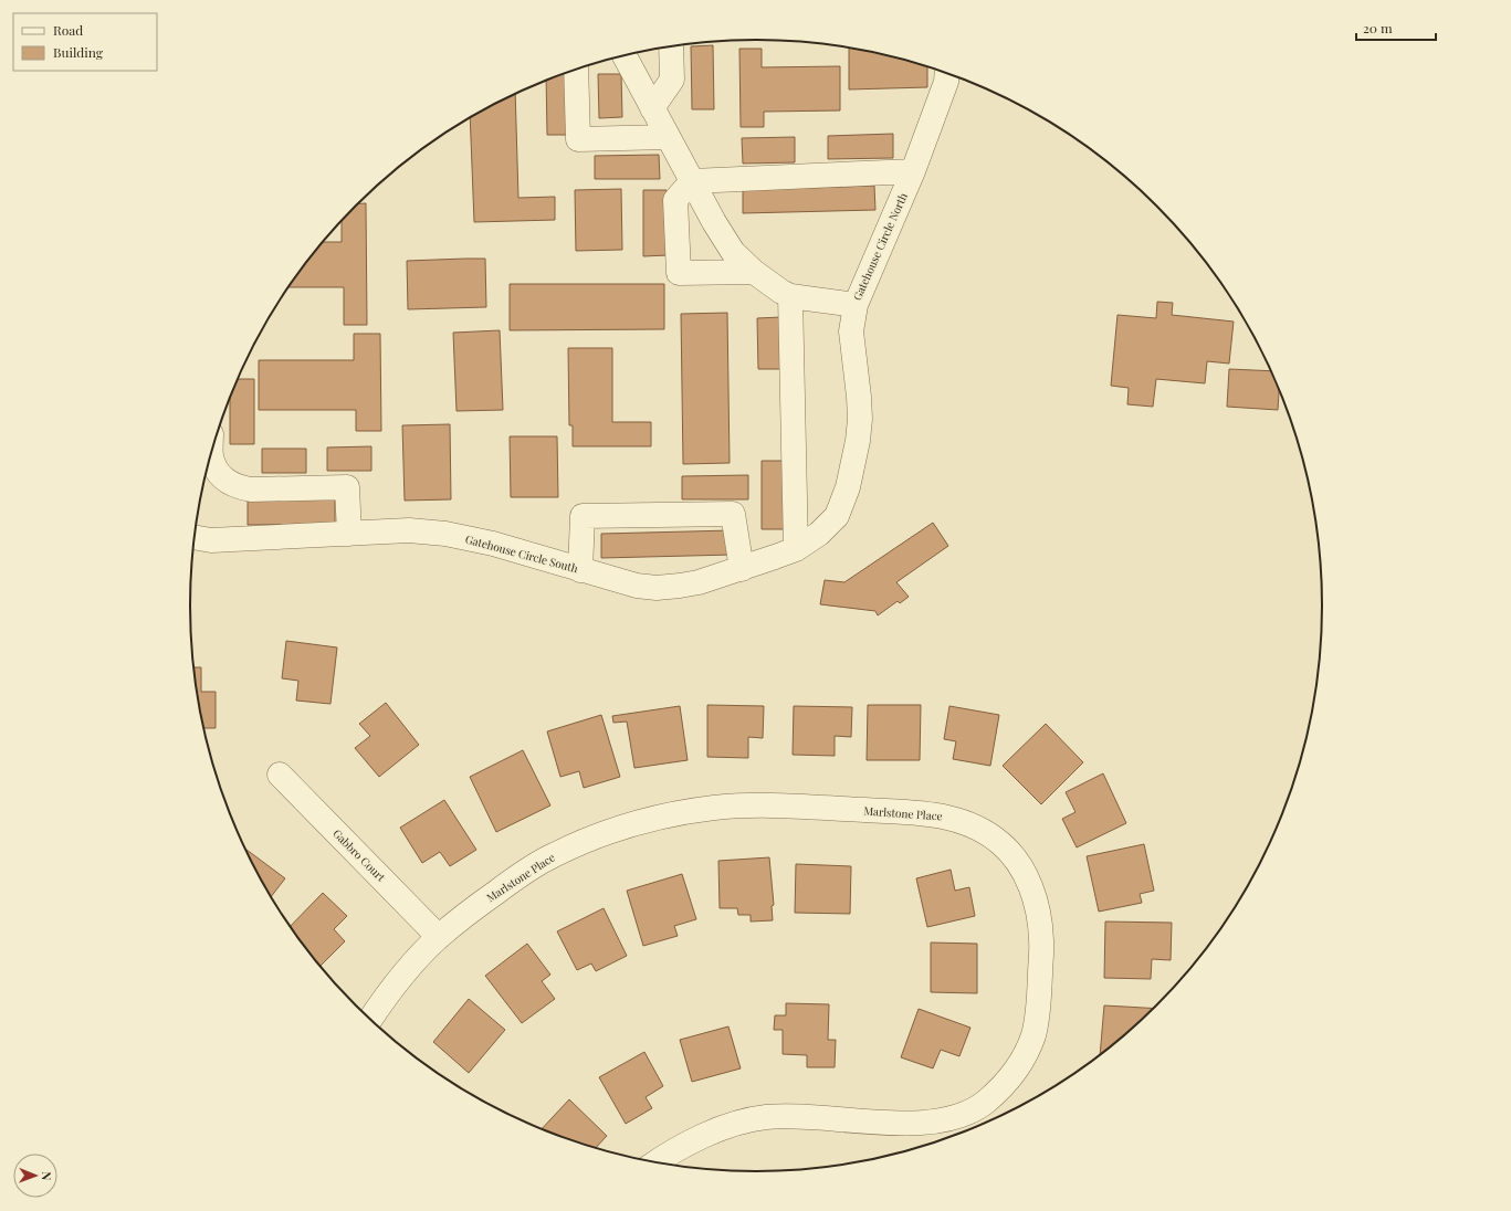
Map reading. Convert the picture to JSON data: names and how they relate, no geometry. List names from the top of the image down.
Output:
{
  "streets": {
    "street": [
      "Gatehouse Circle North",
      "Gatehouse Circle South",
      "Marlstone Place",
      "Gabbro Court"
    ]
  },
  "crossings": [
    ["Gatehouse Circle North", "Gatehouse Circle South"],
    ["Marlstone Place", "Gabbro Court"]
  ],
  "legend": ["Road", "Building"],
  "scale_bar": "20 m",
  "north": "right"
}
